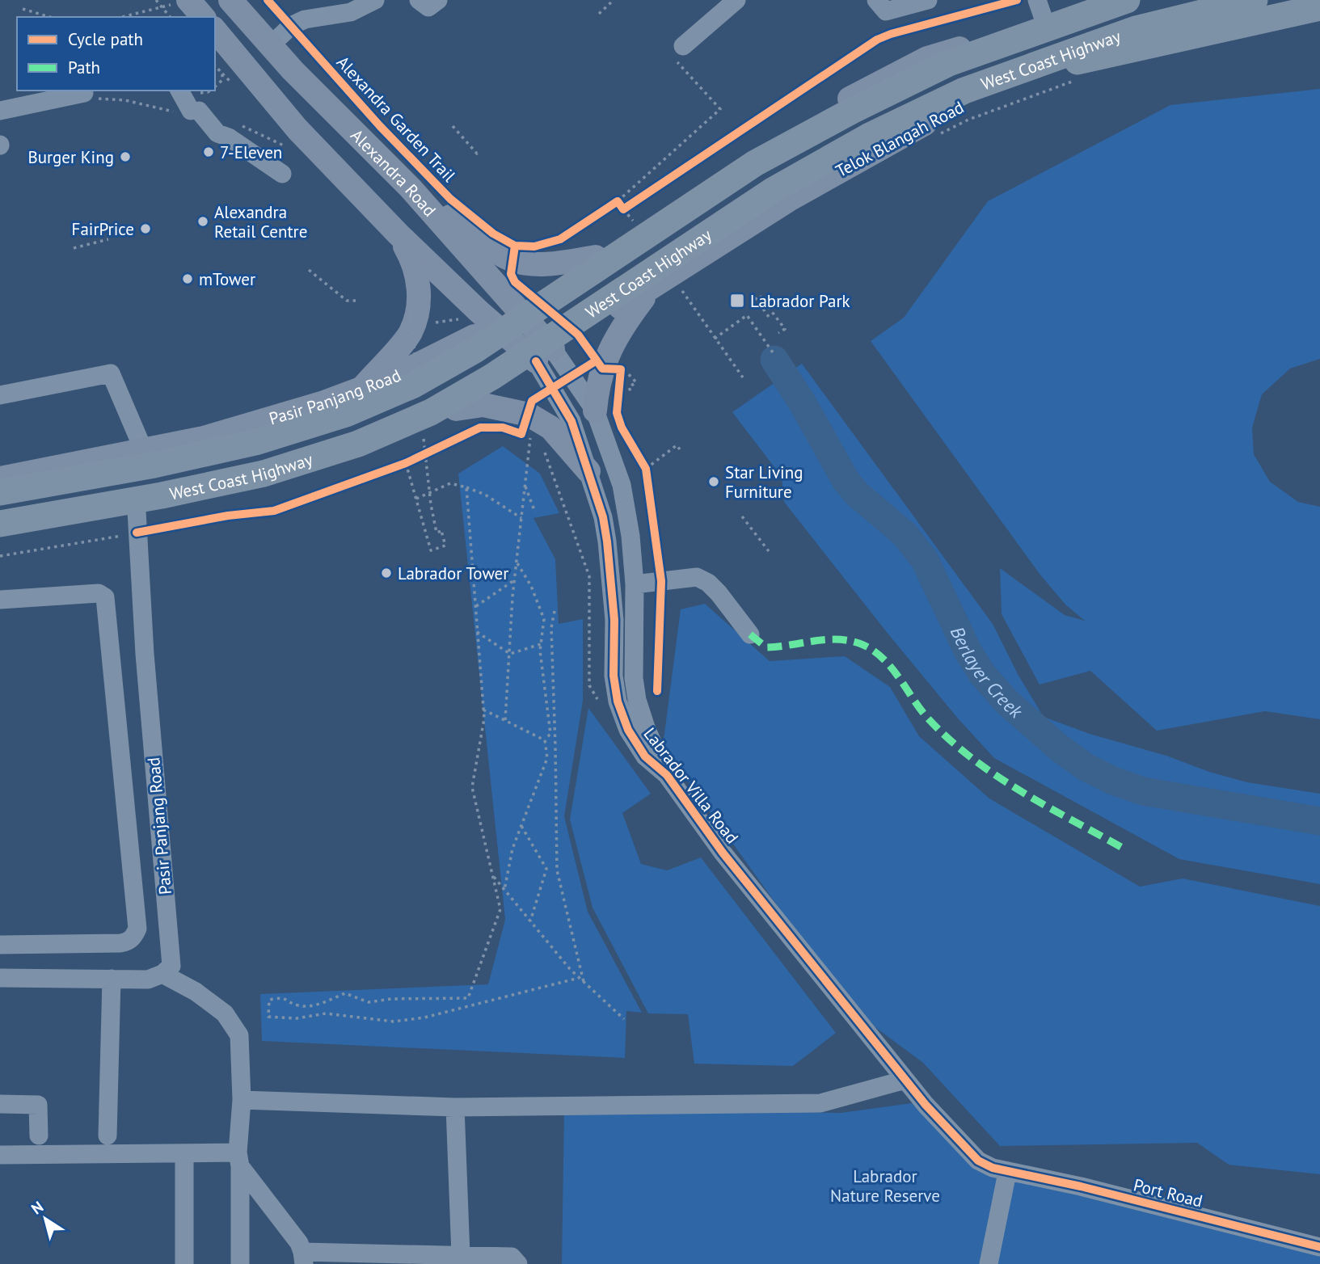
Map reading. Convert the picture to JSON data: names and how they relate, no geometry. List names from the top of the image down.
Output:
{
  "streets": {
    "highway": ["West Coast Highway"],
    "main road": ["Telok Blangah Road", "Alexandra Road", "Pasir Panjang Road"],
    "street": ["Labrador Villa Road", "Port Road"],
    "cycle path": ["Alexandra Garden Trail"]
  },
  "crossings": [
    ["Telok Blangah Road", "Alexandra Road"],
    ["Telok Blangah Road", "Labrador Villa Road"],
    ["Alexandra Road", "Labrador Villa Road"],
    ["Labrador Villa Road", "Port Road"]
  ],
  "water": ["Berlayer Creek"],
  "parks": ["Labrador Nature Reserve"],
  "places": {
    "other": [
      "7-Eleven",
      "Burger King",
      "Alexandra Retail Centre",
      "FairPrice",
      "mTower",
      "Star Living Furniture",
      "Labrador Tower"
    ],
    "transit": ["Labrador Park"]
  },
  "legend": ["Cycle path", "Path"],
  "north": "top left"
}
